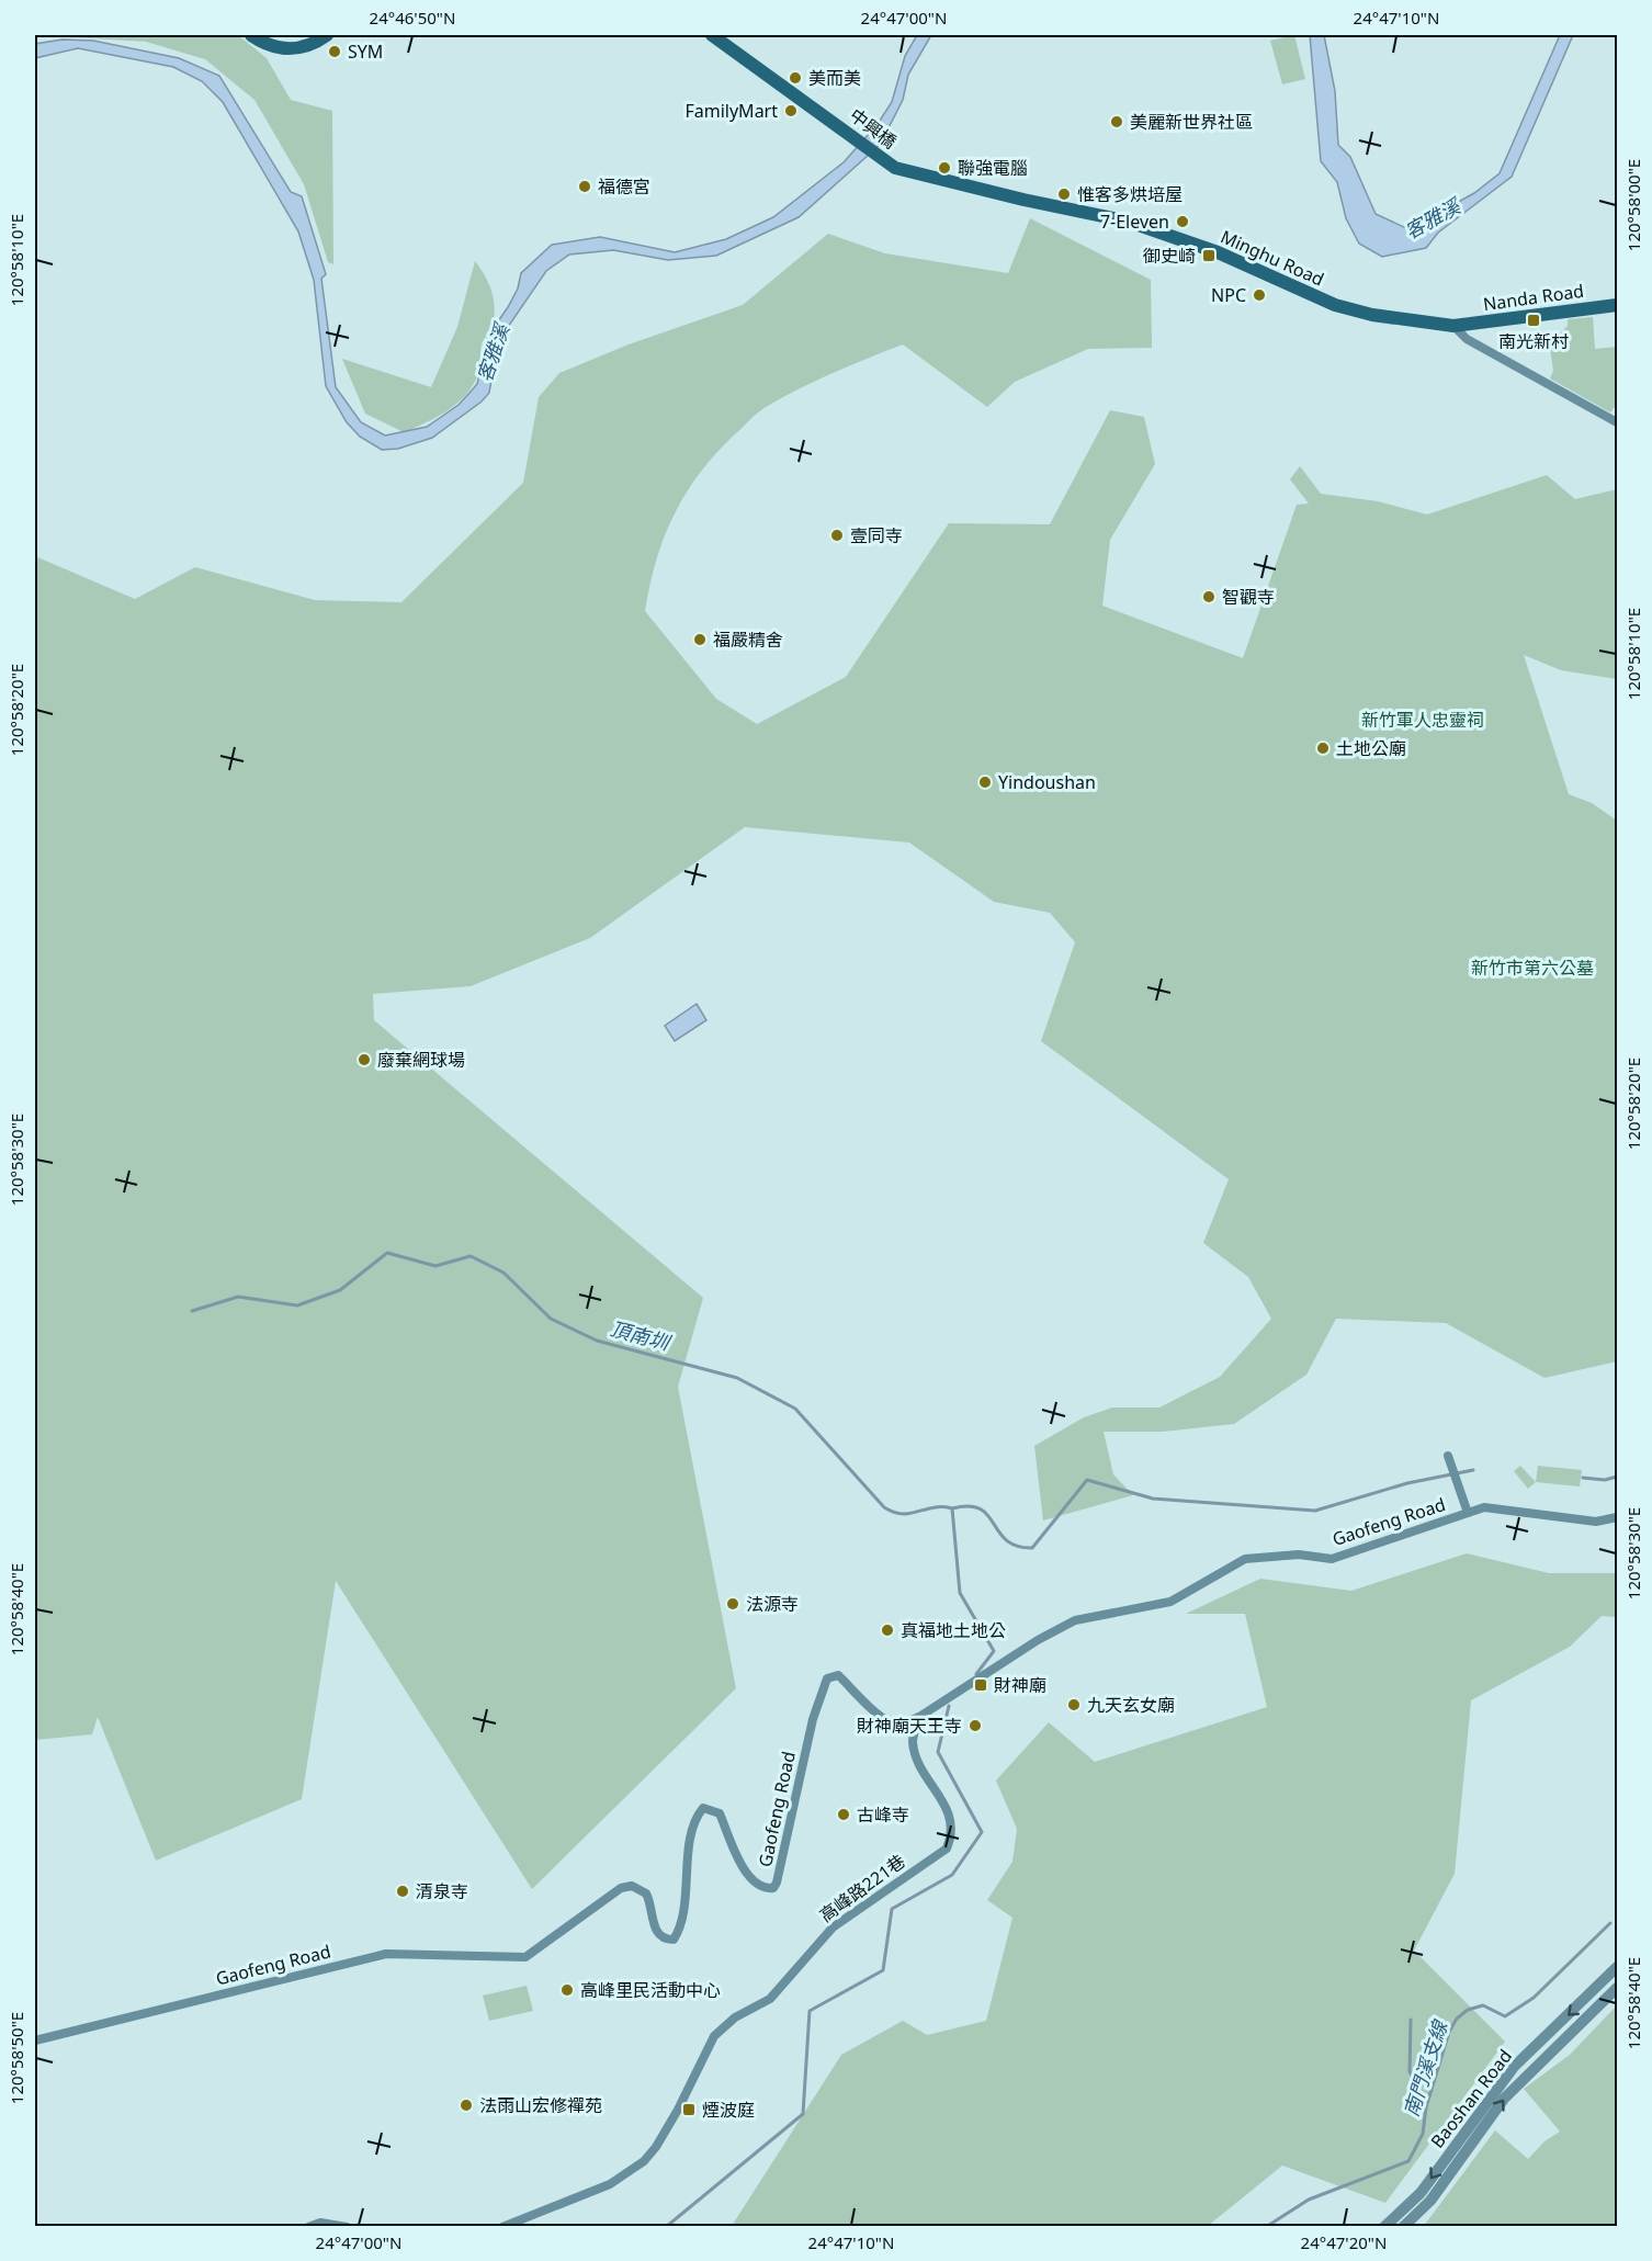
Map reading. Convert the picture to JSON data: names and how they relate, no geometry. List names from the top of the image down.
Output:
{
  "streets": {
    "main road": ["中興橋", "Minghu Road", "Nanda Road"],
    "street": ["Gaofeng Road", "高峰路221巷", "Baoshan Road"]
  },
  "crossings": [
    ["中興橋", "Minghu Road"],
    ["Minghu Road", "Nanda Road"],
    ["Gaofeng Road", "高峰路221巷"]
  ],
  "water": ["客雅溪", "頂南圳", "南門溪支線"],
  "parks": ["新竹軍人忠靈祠", "新竹市第六公墓"],
  "places": {
    "other": [
      "SYM",
      "美而美",
      "FamilyMart",
      "美麗新世界社區",
      "聯強電腦",
      "福德宮",
      "惟客多烘培屋",
      "7-Eleven",
      "NPC",
      "壹同寺",
      "智觀寺",
      "福嚴精舍",
      "土地公廟",
      "Yindoushan",
      "廢棄網球場",
      "法源寺",
      "真福地土地公",
      "九天玄女廟",
      "財神廟天王寺",
      "古峰寺",
      "清泉寺",
      "高峰里民活動中心",
      "法雨山宏修禪苑"
    ],
    "transit": [
      "御史崎",
      "南光新村",
      "財神廟",
      "煙波庭"
    ]
  },
  "coordinates": [
    "24°46'50\"N",
    "24°47'00\"N",
    "24°47'10\"N",
    "120°58'00\"E",
    "120°58'10\"E",
    "120°58'20\"E",
    "120°58'30\"E",
    "120°58'40\"E",
    "120°58'50\"E",
    "24°47'20\"N"
  ]
}
